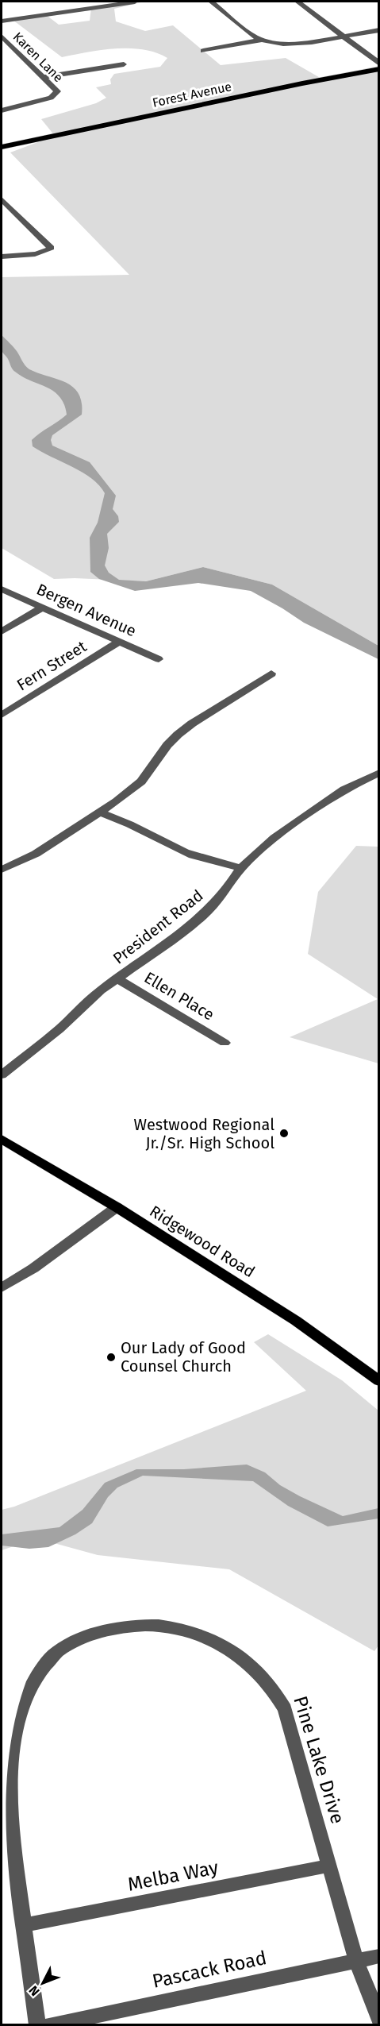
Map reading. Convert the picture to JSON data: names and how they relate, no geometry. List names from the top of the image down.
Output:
{
  "streets": {
    "main road": ["Forest Avenue", "Ridgewood Road"],
    "street": [
      "Karen Lane",
      "Bergen Avenue",
      "Fern Street",
      "President Road",
      "Ellen Place",
      "Pine Lake Drive",
      "Melba Way",
      "Pascack Road"
    ]
  },
  "crossings": [
    ["Bergen Avenue", "Fern Street"],
    ["President Road", "Ellen Place"],
    ["Pine Lake Drive", "Melba Way"],
    ["Pine Lake Drive", "Pascack Road"]
  ],
  "places": ["Westwood Regional Jr./Sr. High School", "Our Lady of Good Counsel Church"],
  "north": "bottom left"
}
